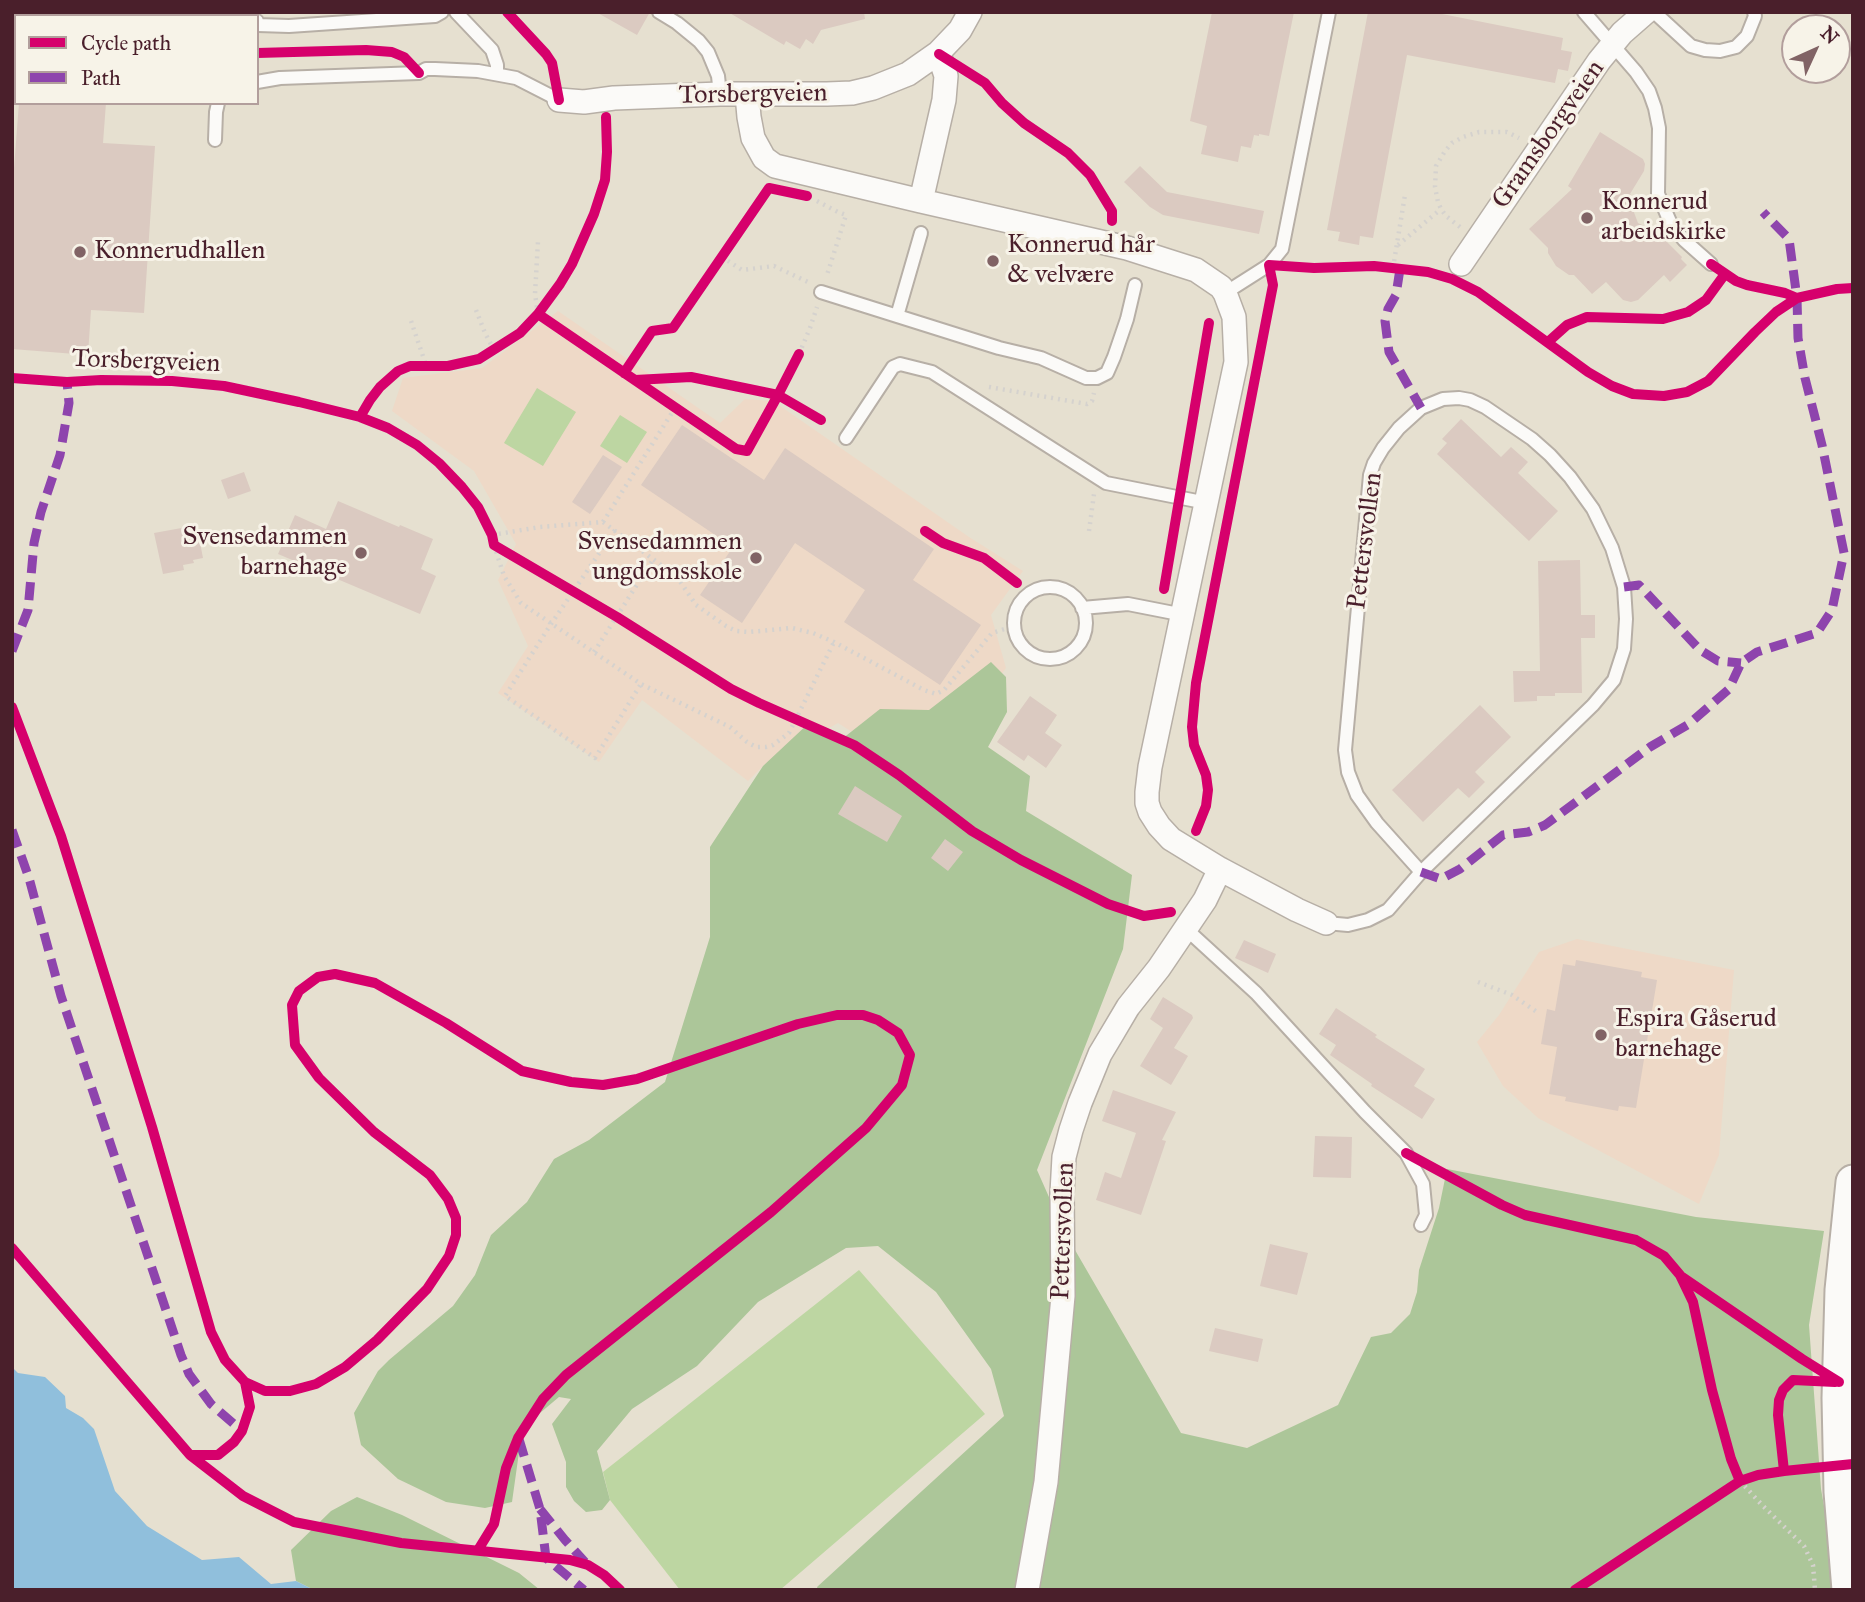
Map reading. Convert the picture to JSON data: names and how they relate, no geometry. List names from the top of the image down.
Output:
{
  "streets": {
    "street": ["Torsbergveien", "Gramsborgveien", "Pettersvollen"]
  },
  "places": [
    "Konnerud arbeidskirke",
    "Konnerudhallen",
    "Konnerud hår & velvære",
    "Svensedammen barnehage",
    "Svensedammen ungdomsskole",
    "Espira Gåserud barnehage"
  ],
  "legend": ["Cycle path", "Path"],
  "north": "top right"
}
